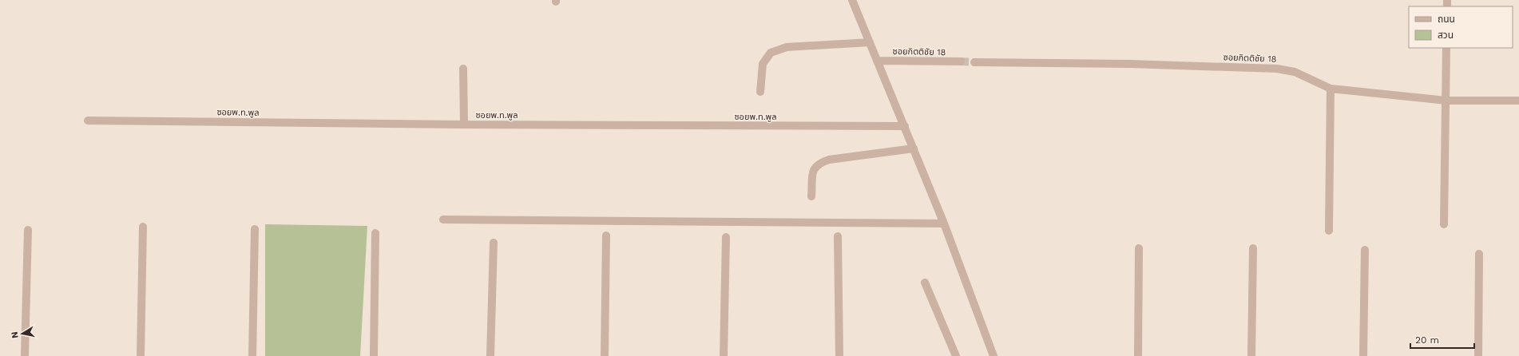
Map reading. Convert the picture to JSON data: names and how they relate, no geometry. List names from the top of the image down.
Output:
{
  "streets": {
    "street": ["ซอยกิตติชัย 18", "ซอยพ.ท.พูล"]
  },
  "legend": ["ถนน", "สวน"],
  "scale_bar": "20 m",
  "north": "left"
}
